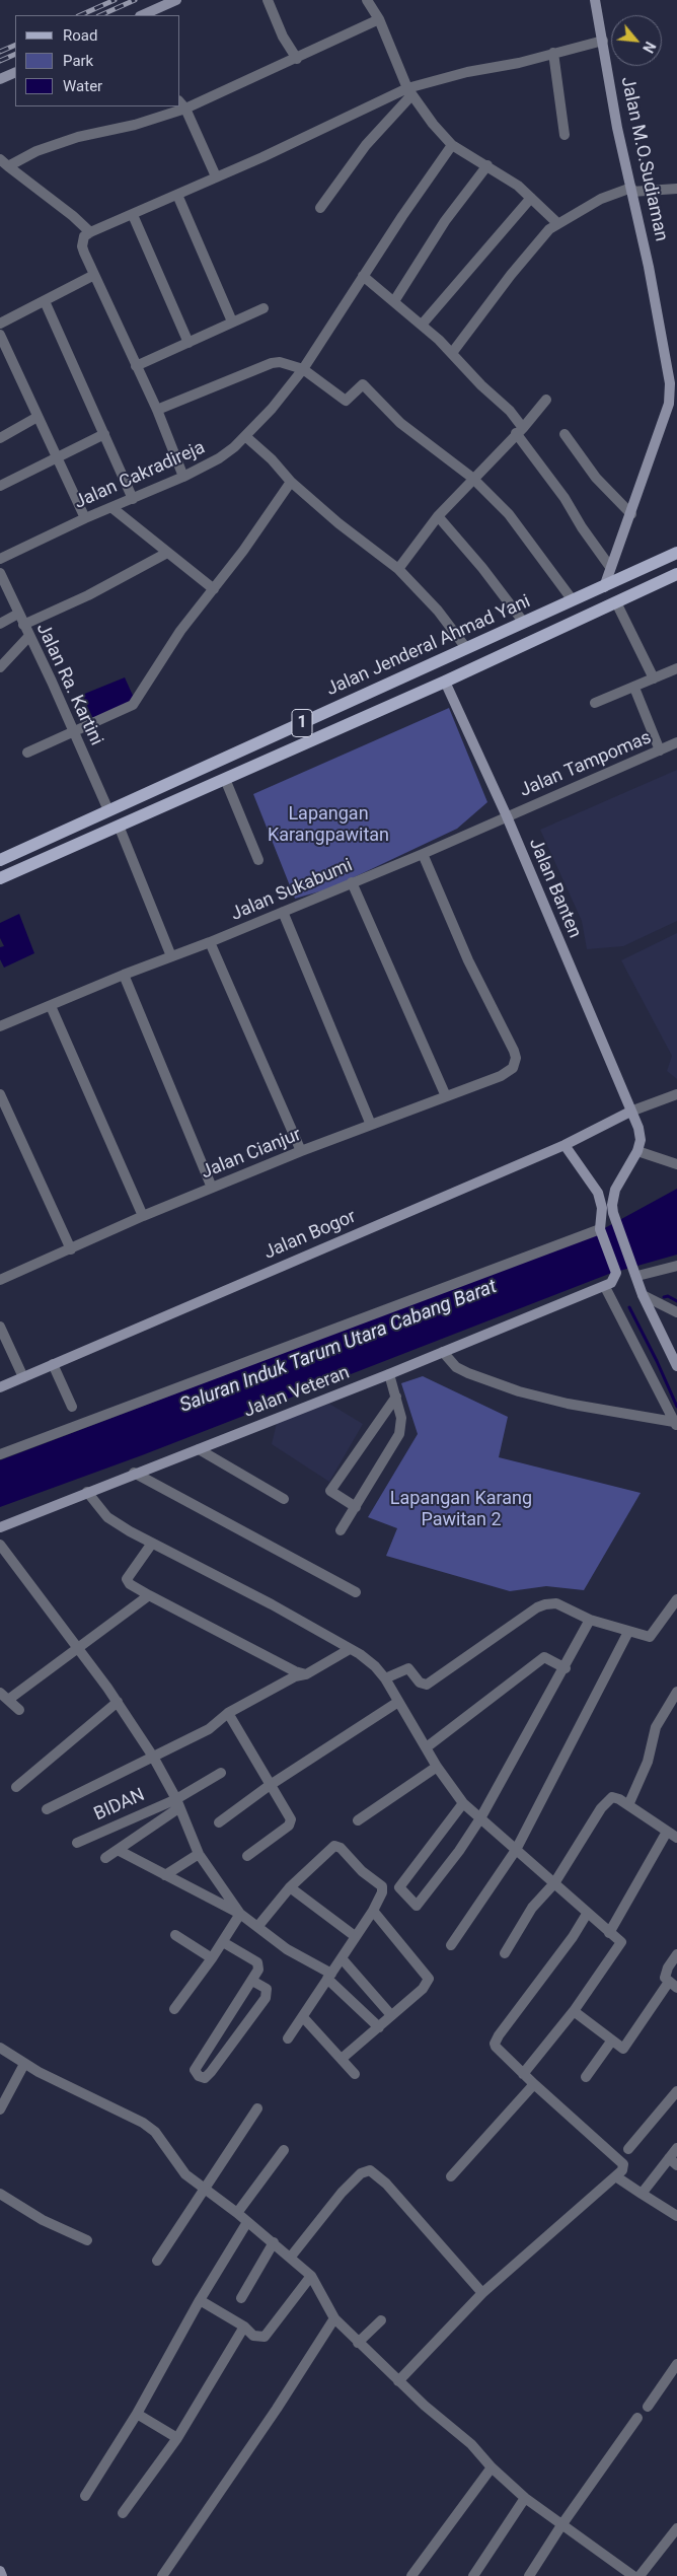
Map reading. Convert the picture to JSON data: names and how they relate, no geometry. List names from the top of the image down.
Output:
{
  "streets": {
    "main road": ["Jalan Jenderal Ahmad Yani", "1"],
    "street": [
      "Jalan M.O.Sudiaman",
      "Jalan Cakradireja",
      "Jalan Ra. Kartini",
      "Jalan Tampomas",
      "Jalan Banten",
      "Jalan Sukabumi",
      "Jalan Cianjur",
      "Jalan Bogor",
      "Jalan Veteran",
      "BIDAN"
    ]
  },
  "crossings": [
    ["Jalan M.O.Sudiaman", "Jalan Jenderal Ahmad Yani"],
    ["Jalan Jenderal Ahmad Yani", "Jalan Ra. Kartini"],
    ["Jalan Jenderal Ahmad Yani", "Jalan Banten"],
    ["Jalan Tampomas", "Jalan Banten"],
    ["Jalan Tampomas", "Jalan Sukabumi"],
    ["Jalan Banten", "Jalan Sukabumi"],
    ["Jalan Banten", "Jalan Bogor"],
    ["Jalan Sukabumi", "Jalan Cianjur"]
  ],
  "water": ["Saluran Induk Tarum Utara Cabang Barat"],
  "parks": ["Lapangan Karangpawitan", "Lapangan Karang Pawitan 2"],
  "legend": ["Road", "Park", "Water"],
  "north": "bottom right"
}
